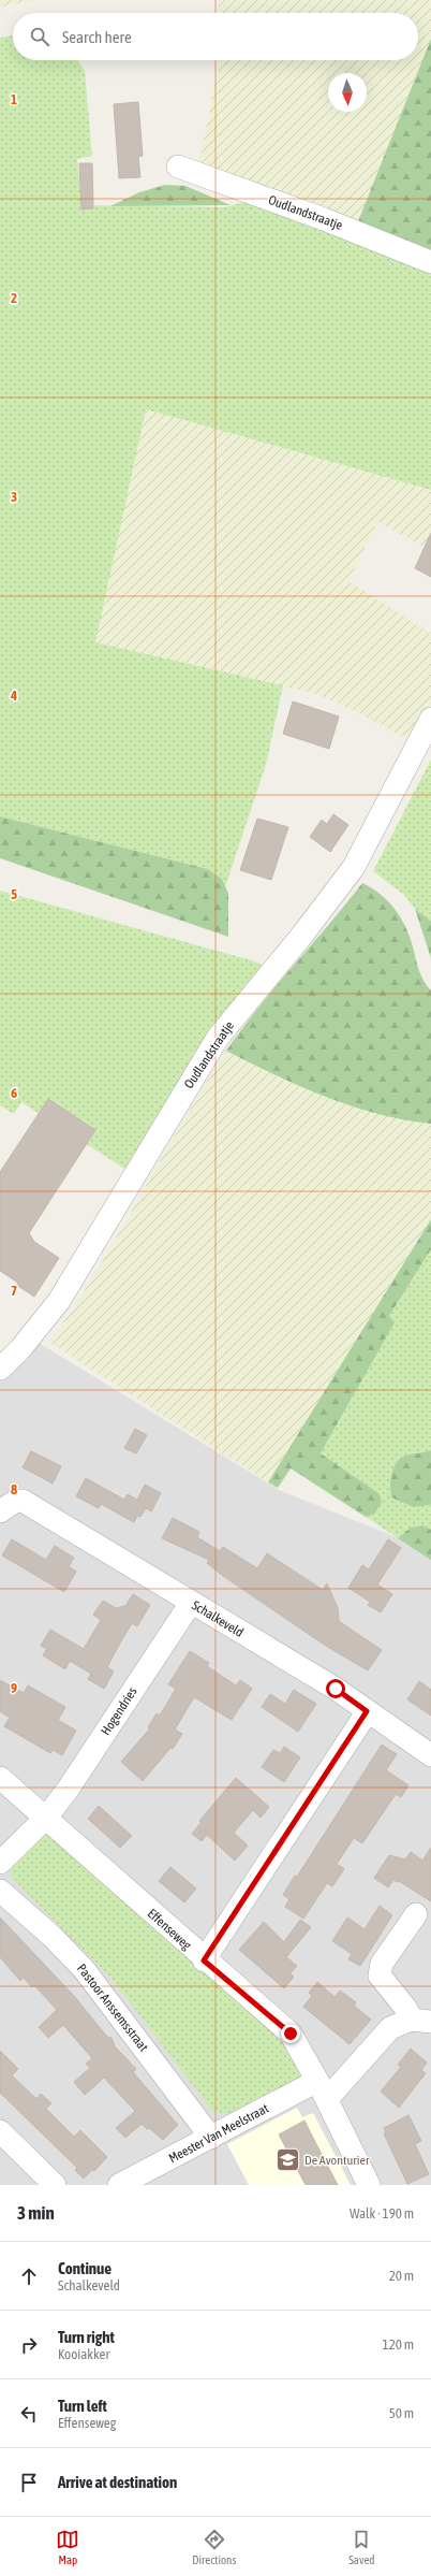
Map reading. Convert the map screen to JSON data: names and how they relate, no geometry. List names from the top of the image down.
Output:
{
  "streets": {
    "street": [
      "Oudlandstraatje",
      "Schalkeveld",
      "Hogendries",
      "Effenseweg",
      "Pastoor Anssemsstraat",
      "Meester Van Meelstraat"
    ]
  },
  "crossings": [
    ["Schalkeveld", "Hogendries"],
    ["Hogendries", "Effenseweg"],
    ["Effenseweg", "Meester Van Meelstraat"],
    ["Pastoor Anssemsstraat", "Meester Van Meelstraat"]
  ],
  "places": {
    "school or university": ["De Avonturier"]
  },
  "north": "bottom",
  "page": {
    "search": "Search here",
    "heading": ["3 min", "Walk · 190 m"],
    "list": [
      ["Continue", "Schalkeveld", "20 m"],
      ["Turn right", "Kooiakker", "120 m"],
      ["Turn left", "Effenseweg", "50 m"],
      "Arrive at destination"
    ],
    "nav": ["Map", "Directions", "Saved"]
  },
  "grid": {
    "rows": [
      "1",
      "2",
      "3",
      "4",
      "5",
      "6",
      "7",
      "8",
      "9"
    ]
  }
}
